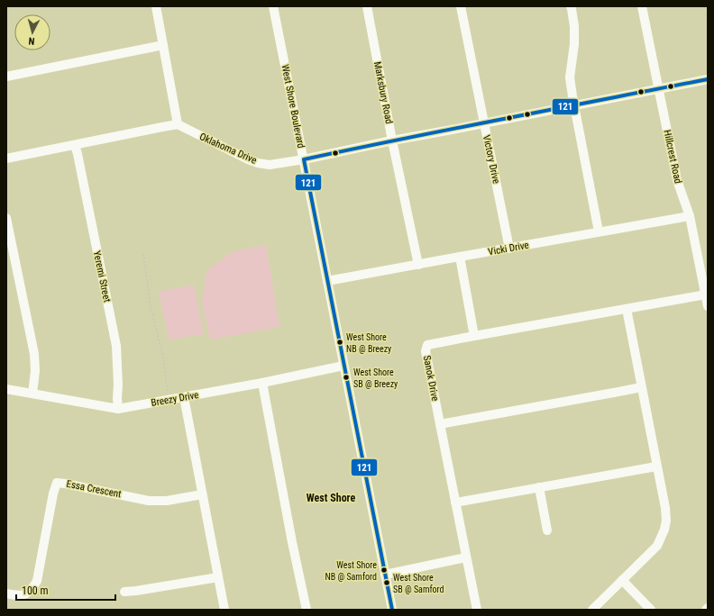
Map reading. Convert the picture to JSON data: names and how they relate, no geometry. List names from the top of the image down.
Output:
{
  "streets": {
    "street": [
      "Marksbury Road",
      "West Shore Boulevard",
      "Oklahoma Drive",
      "Hillcrest Road",
      "Victory Drive",
      "Vicki Drive",
      "Yeremi Street",
      "Sanok Drive",
      "Breezy Drive",
      "Essa Crescent"
    ]
  },
  "crossings": [
    ["Marksbury Road", "Oklahoma Drive"],
    ["Marksbury Road", "Vicki Drive"],
    ["West Shore Boulevard", "Oklahoma Drive"],
    ["West Shore Boulevard", "Vicki Drive"],
    ["West Shore Boulevard", "Breezy Drive"],
    ["Oklahoma Drive", "Hillcrest Road"],
    ["Oklahoma Drive", "Victory Drive"],
    ["Hillcrest Road", "Vicki Drive"],
    ["Hillcrest Road", "Sanok Drive"],
    ["Victory Drive", "Vicki Drive"],
    ["Yeremi Street", "Breezy Drive"]
  ],
  "districts": ["West Shore"],
  "places": [
    "West Shore NB @ Breezy",
    "West Shore SB @ Breezy",
    "West Shore NB @ Samford",
    "West Shore SB @ Samford"
  ],
  "lines": ["transit line 121"],
  "scale_bar": "100 m",
  "north": "bottom"
}
